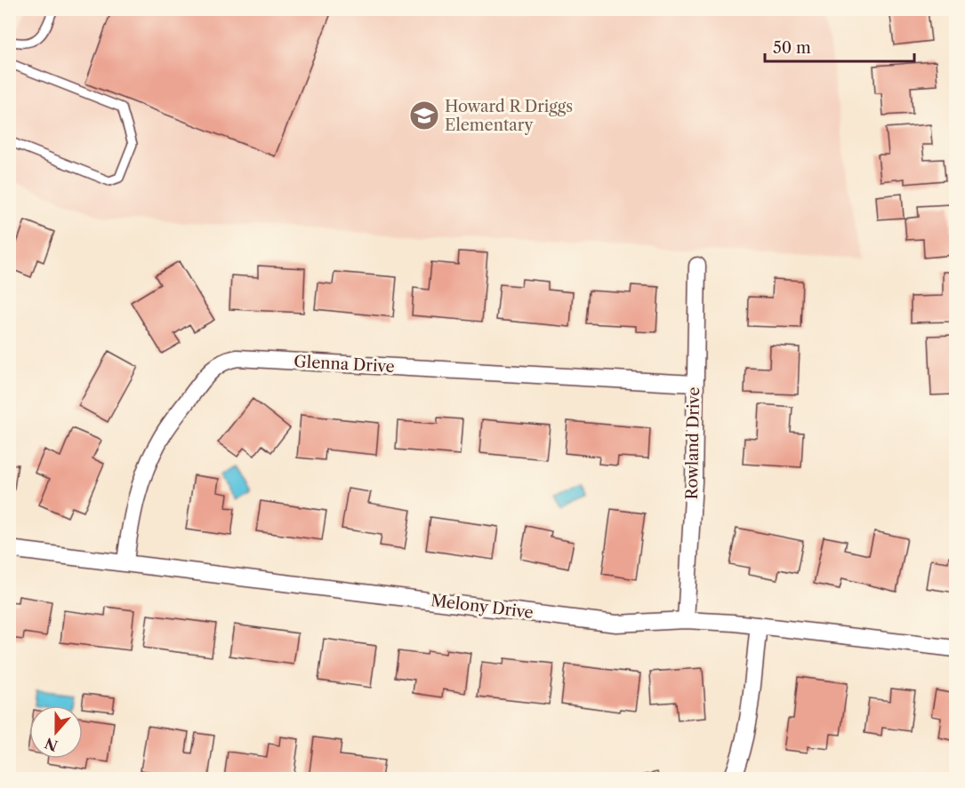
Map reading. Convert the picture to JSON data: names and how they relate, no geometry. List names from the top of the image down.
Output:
{
  "streets": {
    "street": ["Glenna Drive", "Rowland Drive", "Melony Drive"]
  },
  "crossings": [
    ["Glenna Drive", "Rowland Drive"],
    ["Glenna Drive", "Melony Drive"],
    ["Rowland Drive", "Melony Drive"]
  ],
  "places": {
    "school or university": ["Howard R Driggs Elementary"]
  },
  "scale_bar": "50 m",
  "north": "bottom"
}
